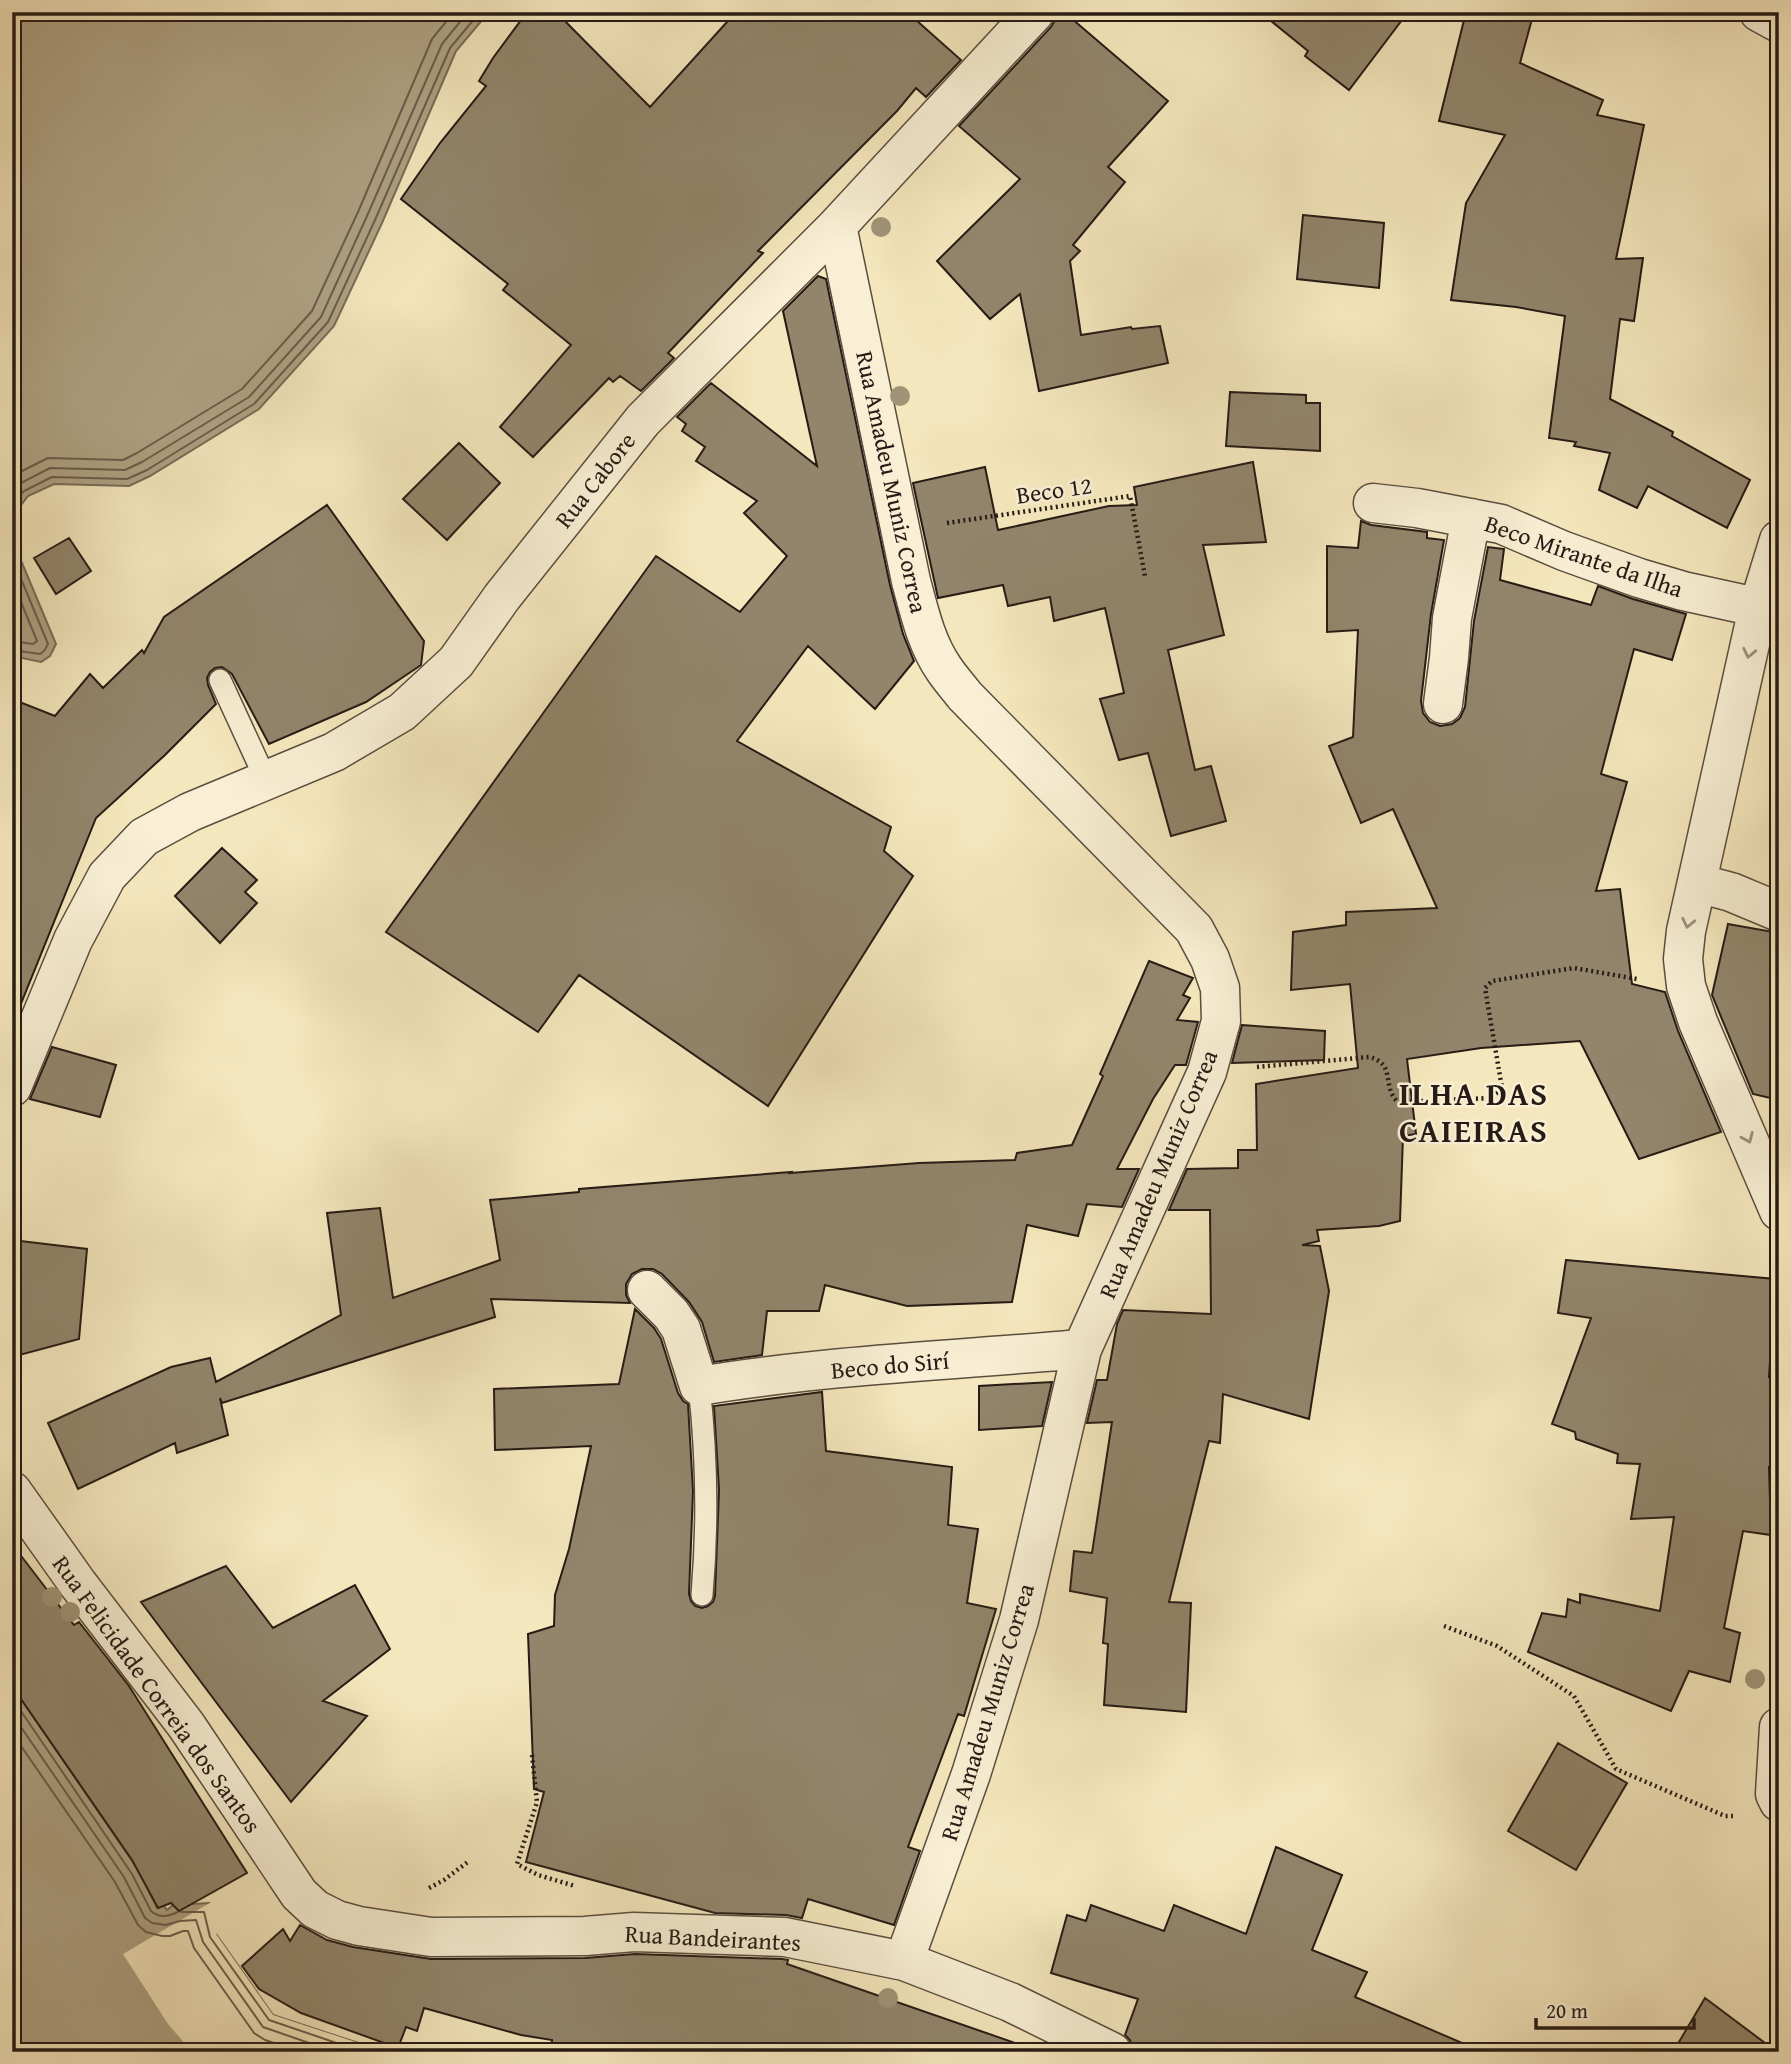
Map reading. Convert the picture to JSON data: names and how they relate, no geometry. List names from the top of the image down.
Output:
{
  "streets": {
    "street": [
      "Rua Cabore",
      "Rua Amadeu Muniz Correa",
      "Beco Mirante da Ilha",
      "Beco do Sirí",
      "Rua Felicidade Correia dos Santos",
      "Rua Bandeirantes"
    ],
    "path": ["Beco 12"]
  },
  "crossings": [
    ["Rua Cabore", "Rua Amadeu Muniz Correa"],
    ["Rua Amadeu Muniz Correa", "Beco 12"],
    ["Rua Amadeu Muniz Correa", "Beco do Sirí"],
    ["Rua Amadeu Muniz Correa", "Rua Bandeirantes"],
    ["Rua Felicidade Correia dos Santos", "Rua Bandeirantes"]
  ],
  "districts": ["ILHA DAS CAIEIRAS"],
  "scale_bar": "20 m"
}
